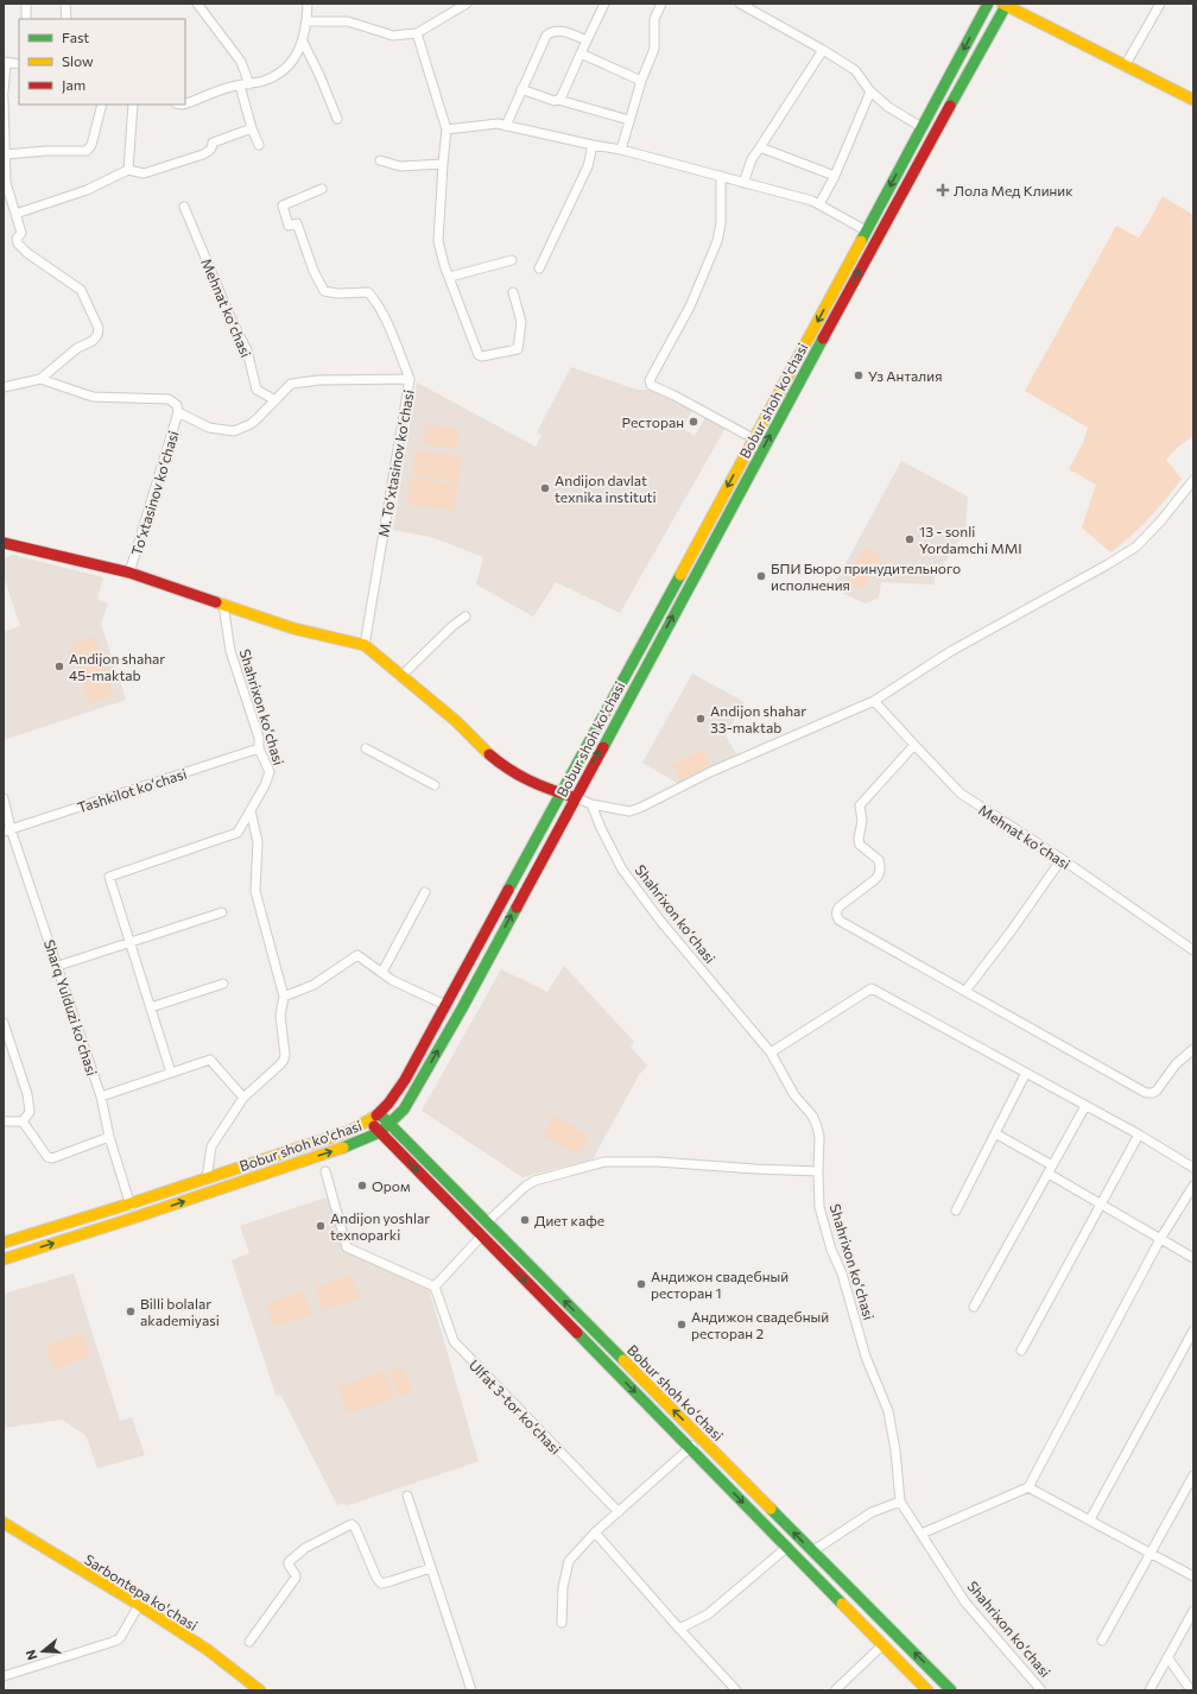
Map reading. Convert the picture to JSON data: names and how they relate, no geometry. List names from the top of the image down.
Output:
{
  "streets": {
    "main road": ["Bobur shoh ko'chasi", "Bobur shoh koʻchasi", "Sarbontepa ko'chasi"],
    "street": [
      "Mehnat koʻchasi",
      "M. Toʻxtasinov koʻchasi",
      "Toʻxtasinov koʻchasi",
      "Shahrixon koʻchasi",
      "Tashkilot koʻchasi",
      "Sharq Yulduzi koʻchasi",
      "Ulfat 3-tor koʻchasi"
    ]
  },
  "crossings": [
    ["Mehnat koʻchasi", "M. Toʻxtasinov koʻchasi"],
    ["Bobur shoh ko'chasi", "Sharq Yulduzi koʻchasi"],
    ["Bobur shoh ko'chasi", "Bobur shoh koʻchasi"],
    ["M. Toʻxtasinov koʻchasi", "Toʻxtasinov koʻchasi"],
    ["Shahrixon koʻchasi", "Tashkilot koʻchasi"],
    ["Tashkilot koʻchasi", "Sharq Yulduzi koʻchasi"]
  ],
  "places": {
    "health": ["Лола Мед Клиник"],
    "other": [
      "Уз Анталия",
      "Ресторан",
      "Andijon davlat texnika instituti",
      "13 - sonli Yordamchi MMI",
      "БПИ Бюро принудительного исполнения",
      "Andijon shahar 45-maktab",
      "Andijon shahar 33-maktab",
      "Ором",
      "Диет кафе",
      "Andijon yoshlar texnoparki",
      "Андижон свадебный ресторан 1",
      "Billi bolalar akademiyasi",
      "Андижон свадебный ресторан 2"
    ]
  },
  "legend": ["Fast", "Slow", "Jam"],
  "north": "left"
}
